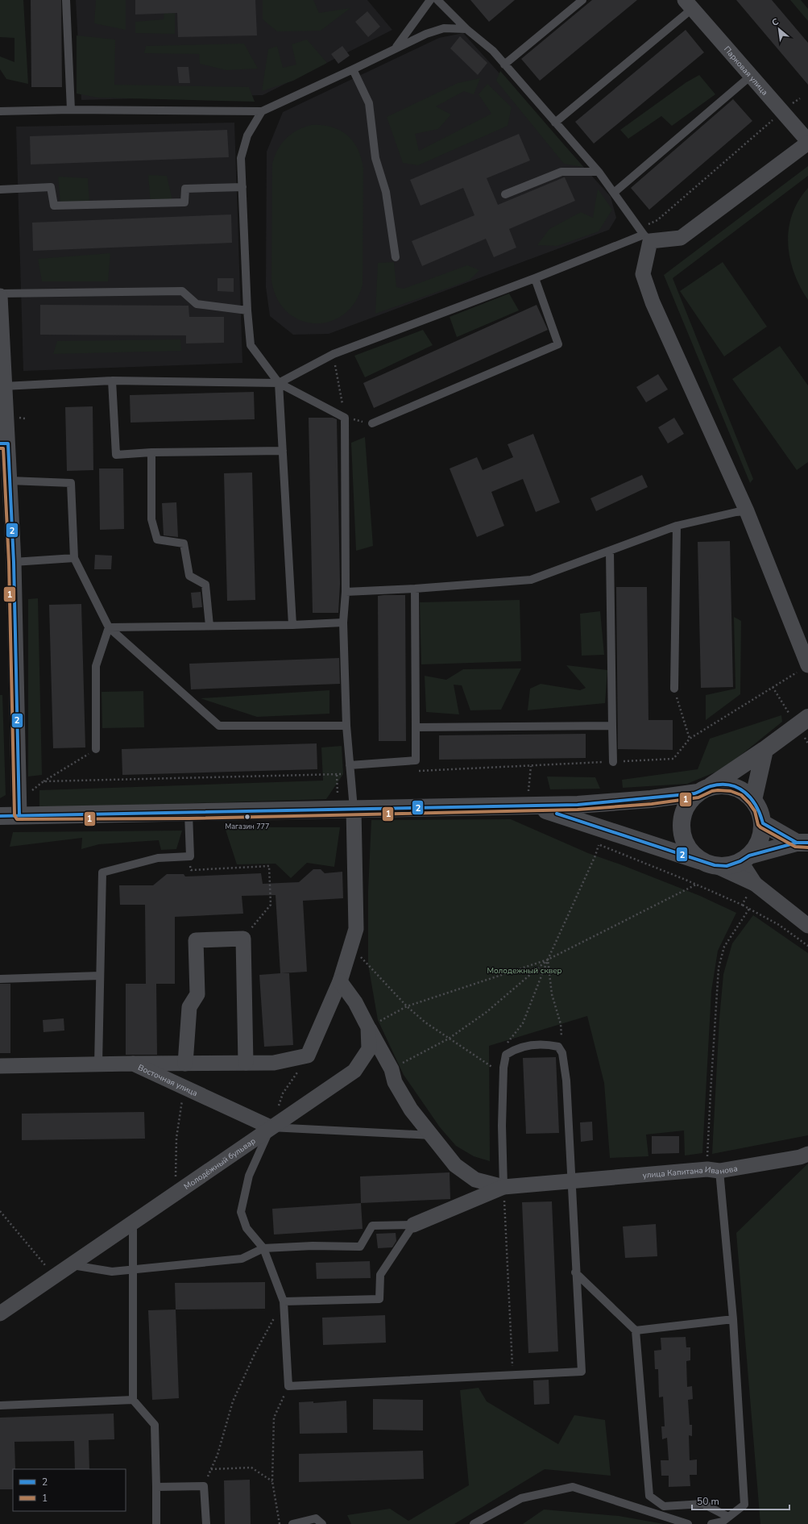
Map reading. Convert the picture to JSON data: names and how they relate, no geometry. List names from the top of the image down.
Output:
{
  "streets": {
    "street": [
      "Парковая улица",
      "Восточная улица",
      "Молодёжный бульвар",
      "улица Капитана Иванова"
    ]
  },
  "crossings": [
    ["Восточная улица", "Молодёжный бульвар"]
  ],
  "parks": ["Молодежный сквер"],
  "places": ["Магазин 777"],
  "lines": ["transit line 2", "transit line 1"],
  "legend": ["2", "1"],
  "scale_bar": "50 m",
  "north": "top left"
}
